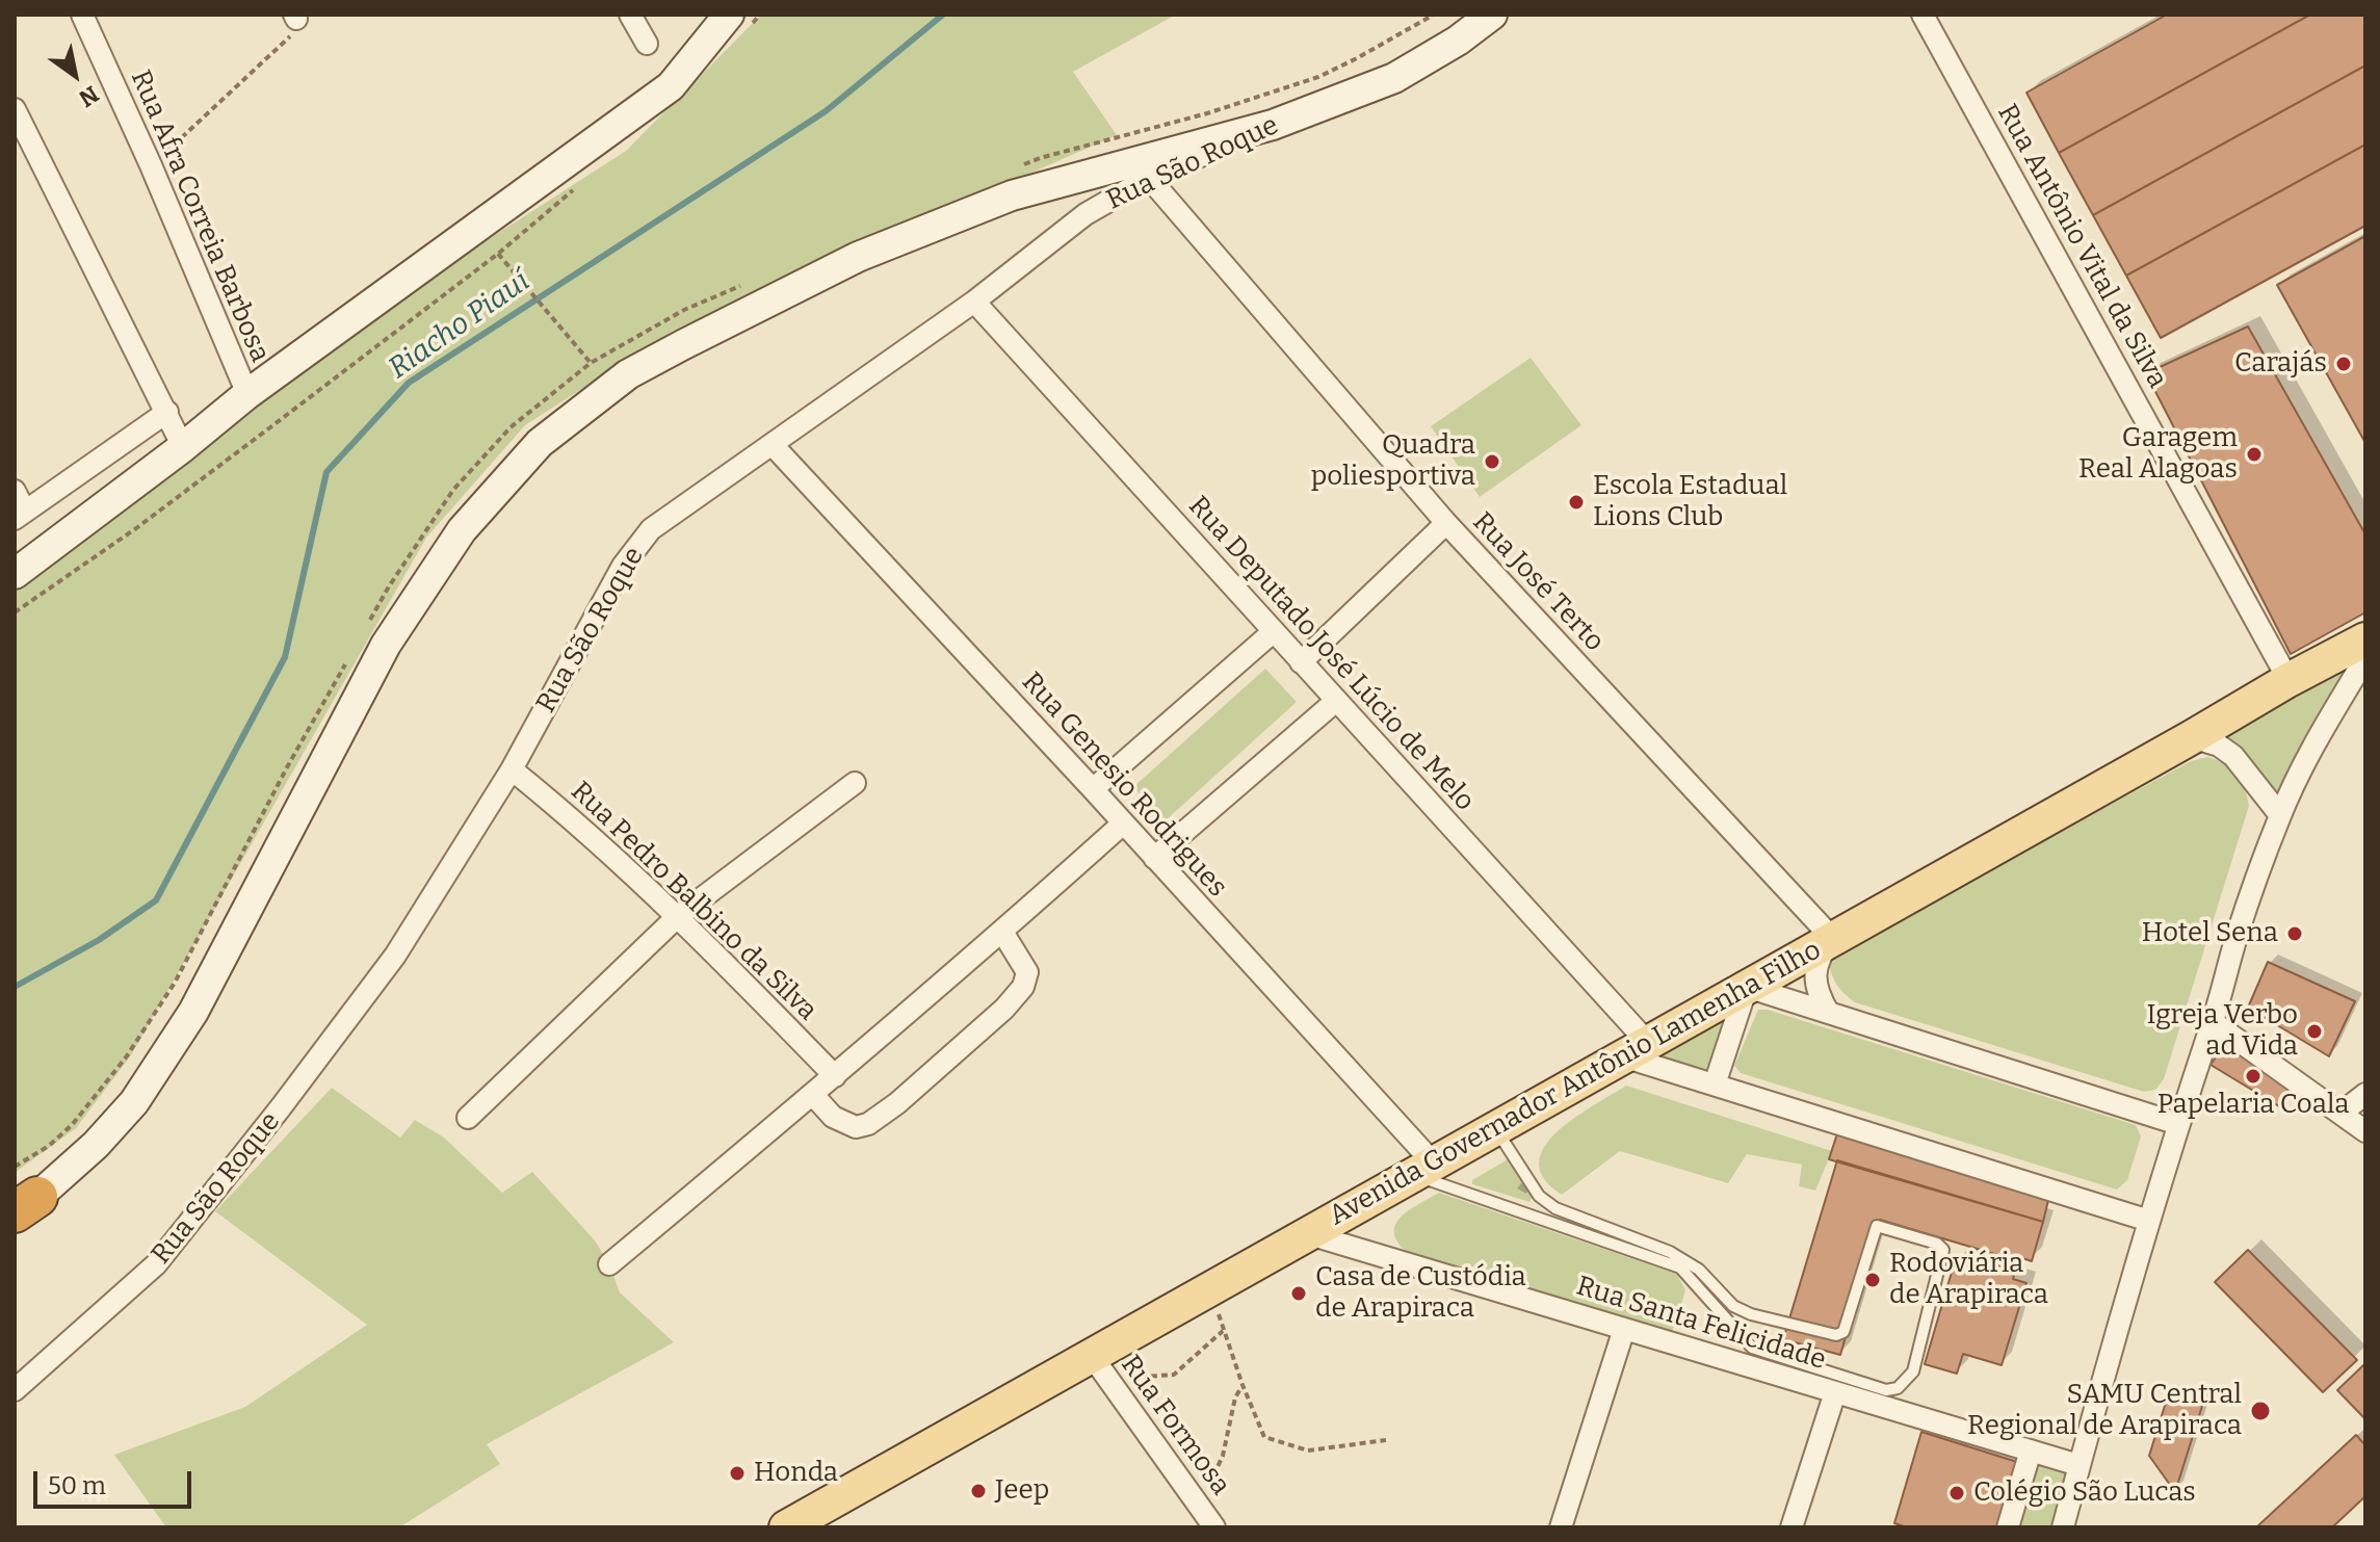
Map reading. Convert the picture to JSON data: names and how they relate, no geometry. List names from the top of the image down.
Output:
{
  "streets": {
    "main road": ["Rua São Roque", "Avenida Governador Antônio Lamenha Filho"],
    "street": [
      "Rua Afra Correia Barbosa",
      "Rua Antônio Vital da Silva",
      "Rua José Terto",
      "Rua Deputado José Lúcio de Melo",
      "Rua Genesio Rodrigues",
      "Rua Pedro Balbino da Silva",
      "Rua Santa Felicidade",
      "Rua Formosa"
    ]
  },
  "crossings": [
    ["Rua São Roque", "Rua José Terto"],
    ["Rua São Roque", "Rua Deputado José Lúcio de Melo"],
    ["Rua São Roque", "Rua Genesio Rodrigues"],
    ["Rua São Roque", "Rua Pedro Balbino da Silva"],
    ["Rua Antônio Vital da Silva", "Avenida Governador Antônio Lamenha Filho"],
    ["Rua José Terto", "Avenida Governador Antônio Lamenha Filho"],
    ["Rua Deputado José Lúcio de Melo", "Avenida Governador Antônio Lamenha Filho"],
    ["Rua Genesio Rodrigues", "Avenida Governador Antônio Lamenha Filho"],
    ["Avenida Governador Antônio Lamenha Filho", "Rua Santa Felicidade"],
    ["Avenida Governador Antônio Lamenha Filho", "Rua Formosa"]
  ],
  "water": ["Riacho Piauí"],
  "places": [
    "Carajás",
    "Garagem Real Alagoas",
    "Quadra poliesportiva",
    "Escola Estadual Lions Club",
    "Hotel Sena",
    "Igreja Verbo ad Vida",
    "Papelaria Coala",
    "Rodoviária de Arapiraca",
    "Casa de Custódia de Arapiraca",
    "SAMU Central Regional de Arapiraca",
    "Honda",
    "Jeep",
    "Colégio São Lucas"
  ],
  "scale_bar": "50 m",
  "north": "bottom right"
}
